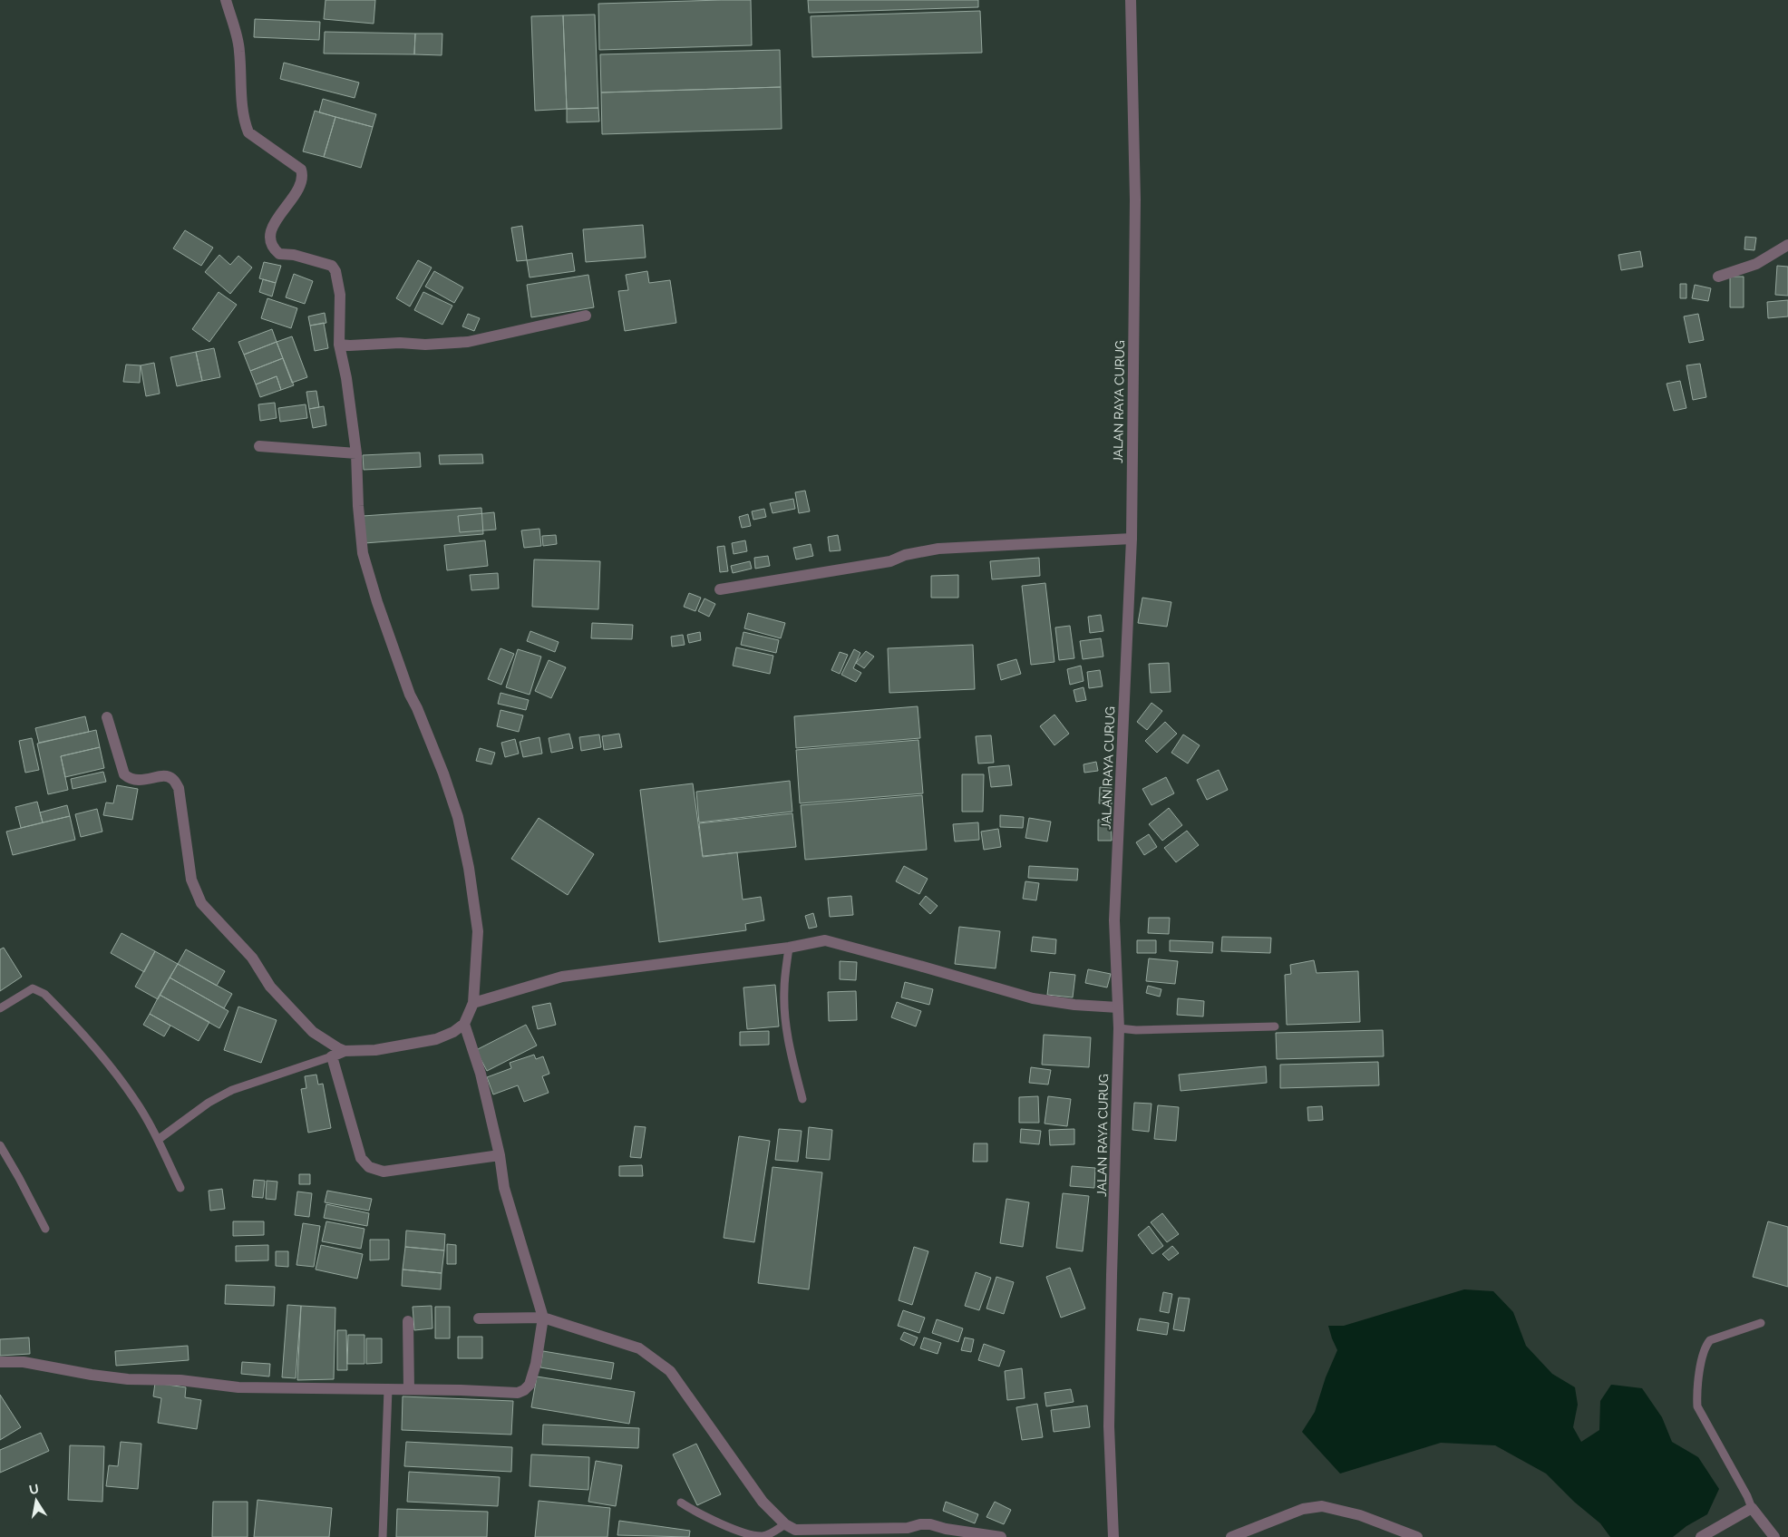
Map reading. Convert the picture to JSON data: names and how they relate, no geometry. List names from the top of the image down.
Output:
{
  "streets": {
    "street": ["JALAN RAYA CURUG"]
  },
  "north": "top"
}
